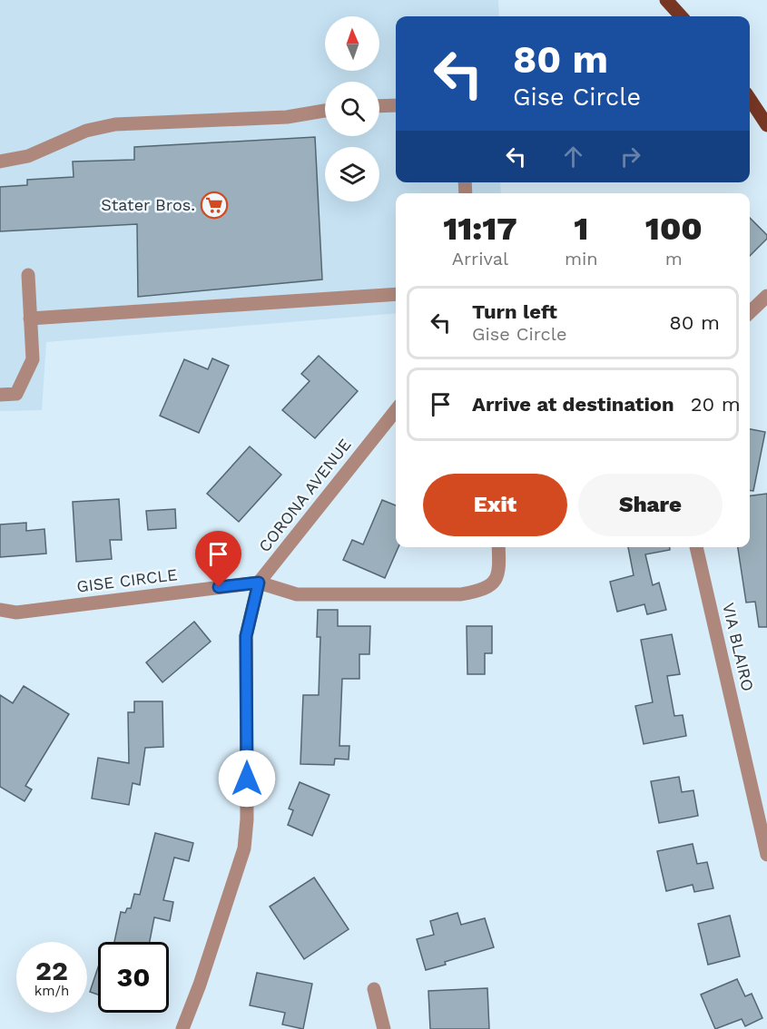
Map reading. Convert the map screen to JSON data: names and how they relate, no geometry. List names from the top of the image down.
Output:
{
  "streets": {
    "street": ["CORONA AVENUE", "GISE CIRCLE", "VIA BLAIRO"]
  },
  "crossings": [
    ["CORONA AVENUE", "GISE CIRCLE"]
  ],
  "places": {
    "supermarket": ["Stater Bros."]
  },
  "north": "top",
  "page": {
    "turn": ["80 m", "Gise Circle"],
    "eta": [
      "11:17",
      "Arrival",
      "1",
      "min",
      "100",
      "m"
    ],
    "list": [
      {
        "name": "Turn left",
        "note": "Gise Circle",
        "value": "80 m"
      },
      {
        "name": "Arrive at destination",
        "value": "20 m"
      }
    ],
    "buttons": ["Exit", "Share"],
    "speed": "22 km/h",
    "limit": "30"
  }
}
